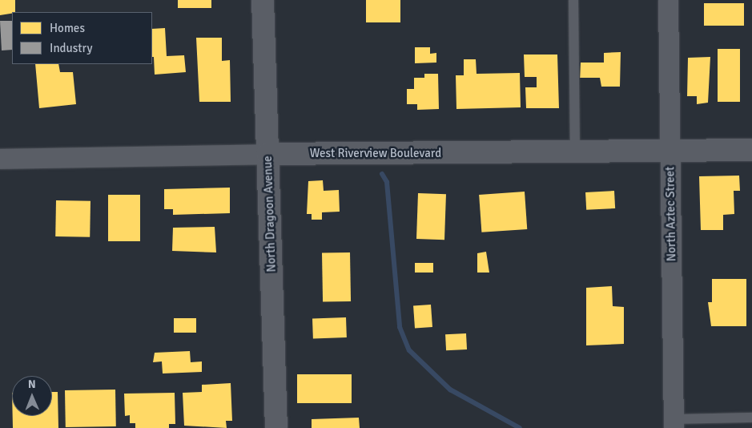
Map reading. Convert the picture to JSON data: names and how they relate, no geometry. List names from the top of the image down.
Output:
{
  "streets": {
    "street": ["West Riverview Boulevard", "North Dragoon Avenue", "North Aztec Street"]
  },
  "crossings": [
    ["West Riverview Boulevard", "North Dragoon Avenue"],
    ["West Riverview Boulevard", "North Aztec Street"]
  ],
  "legend": ["Homes", "Industry"],
  "north": "top"
}
